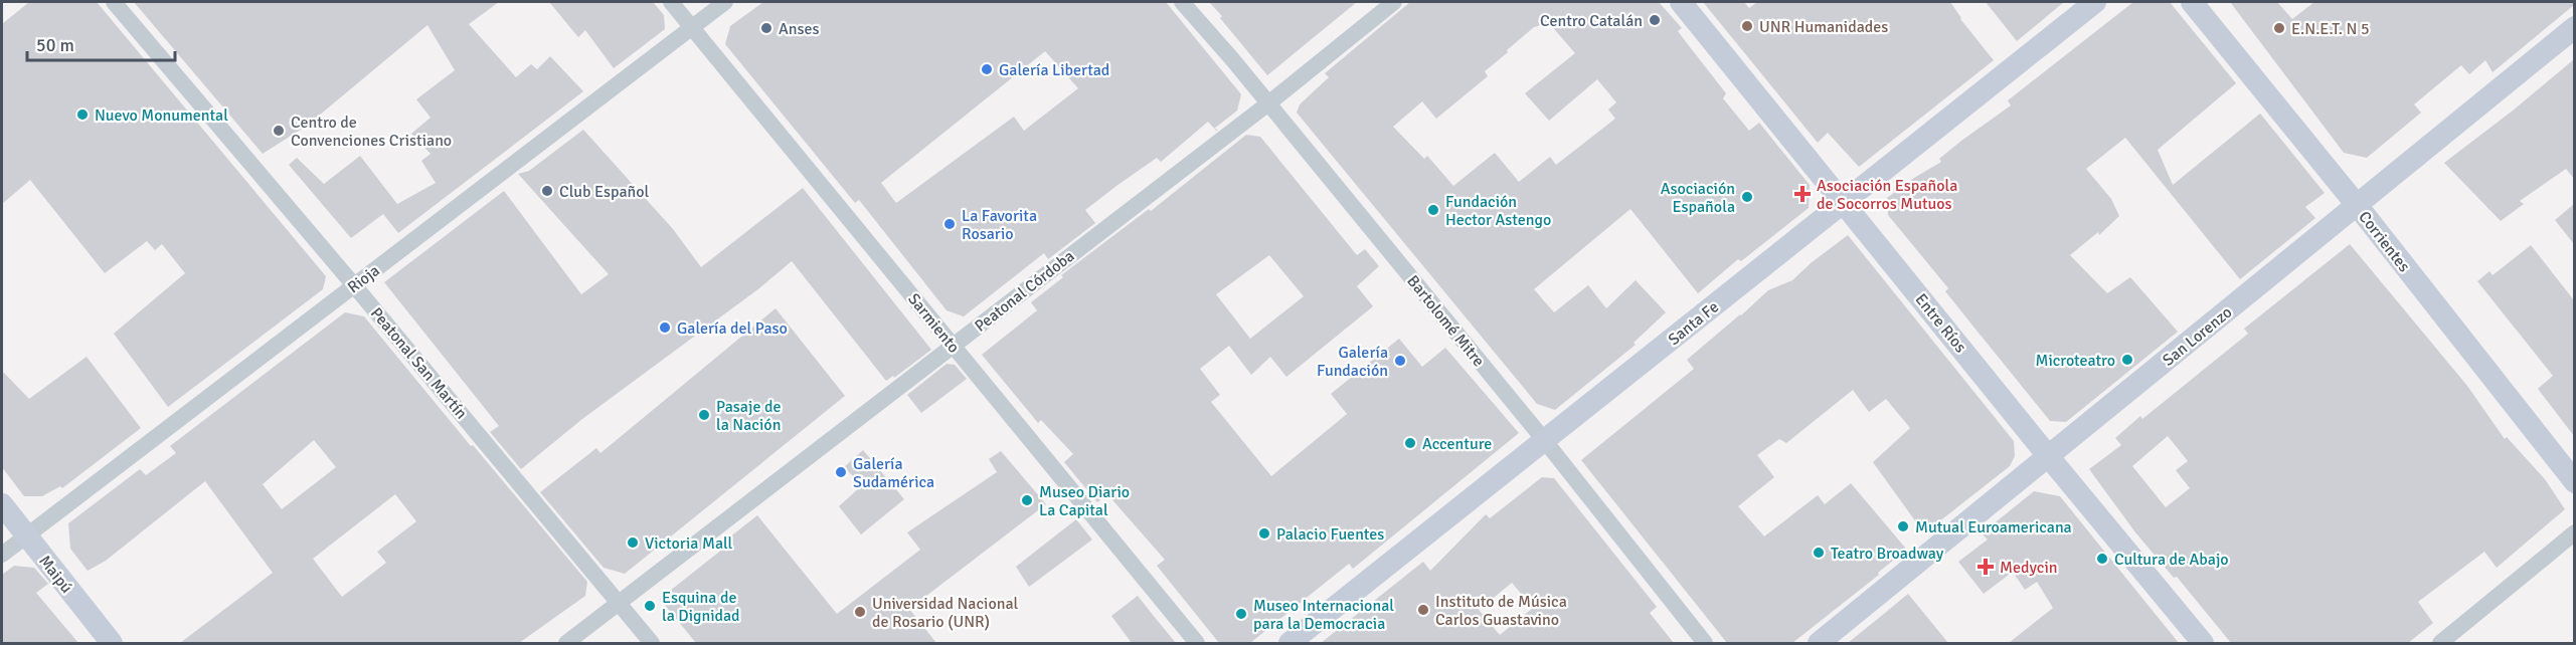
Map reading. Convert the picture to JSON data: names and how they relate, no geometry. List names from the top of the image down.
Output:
{
  "streets": {
    "main road": [
      "Corrientes",
      "Santa Fe",
      "Entre Ríos",
      "San Lorenzo",
      "Maipú"
    ],
    "street": [
      "Rioja",
      "Peatonal Córdoba",
      "Bartolomé Mitre",
      "Sarmiento",
      "Peatonal San Martín"
    ]
  },
  "crossings": [
    ["Corrientes", "San Lorenzo"],
    ["Rioja", "Sarmiento"],
    ["Rioja", "Peatonal San Martín"],
    ["Rioja", "Maipú"],
    ["Peatonal Córdoba", "Bartolomé Mitre"],
    ["Peatonal Córdoba", "Sarmiento"],
    ["Peatonal Córdoba", "Peatonal San Martín"],
    ["Bartolomé Mitre", "Santa Fe"],
    ["Santa Fe", "Entre Ríos"],
    ["Entre Ríos", "San Lorenzo"]
  ],
  "places": {
    "other": [
      "Centro Catalán",
      "UNR Humanidades",
      "Anses",
      "E.N.E.T. N 5",
      "Galería Libertad",
      "Nuevo Monumental",
      "Centro de Convenciones Cristiano",
      "Club Español",
      "Asociación Española",
      "Fundación Hector Astengo",
      "La Favorita Rosario",
      "Galería del Paso",
      "Microteatro",
      "Galería Fundación",
      "Pasaje de la Nación",
      "Accenture",
      "Galería Sudamérica",
      "Museo Diario La Capital",
      "Mutual Euroamericana",
      "Palacio Fuentes",
      "Victoria Mall",
      "Teatro Broadway",
      "Cultura de Abajo",
      "Esquina de la Dignidad",
      "Instituto de Música Carlos Guastavino",
      "Universidad Nacional de Rosario (UNR)",
      "Museo Internacional para la Democracia"
    ],
    "health": ["Asociación Española de Socorros Mutuos", "Medycin"]
  },
  "scale_bar": "50 m"
}
